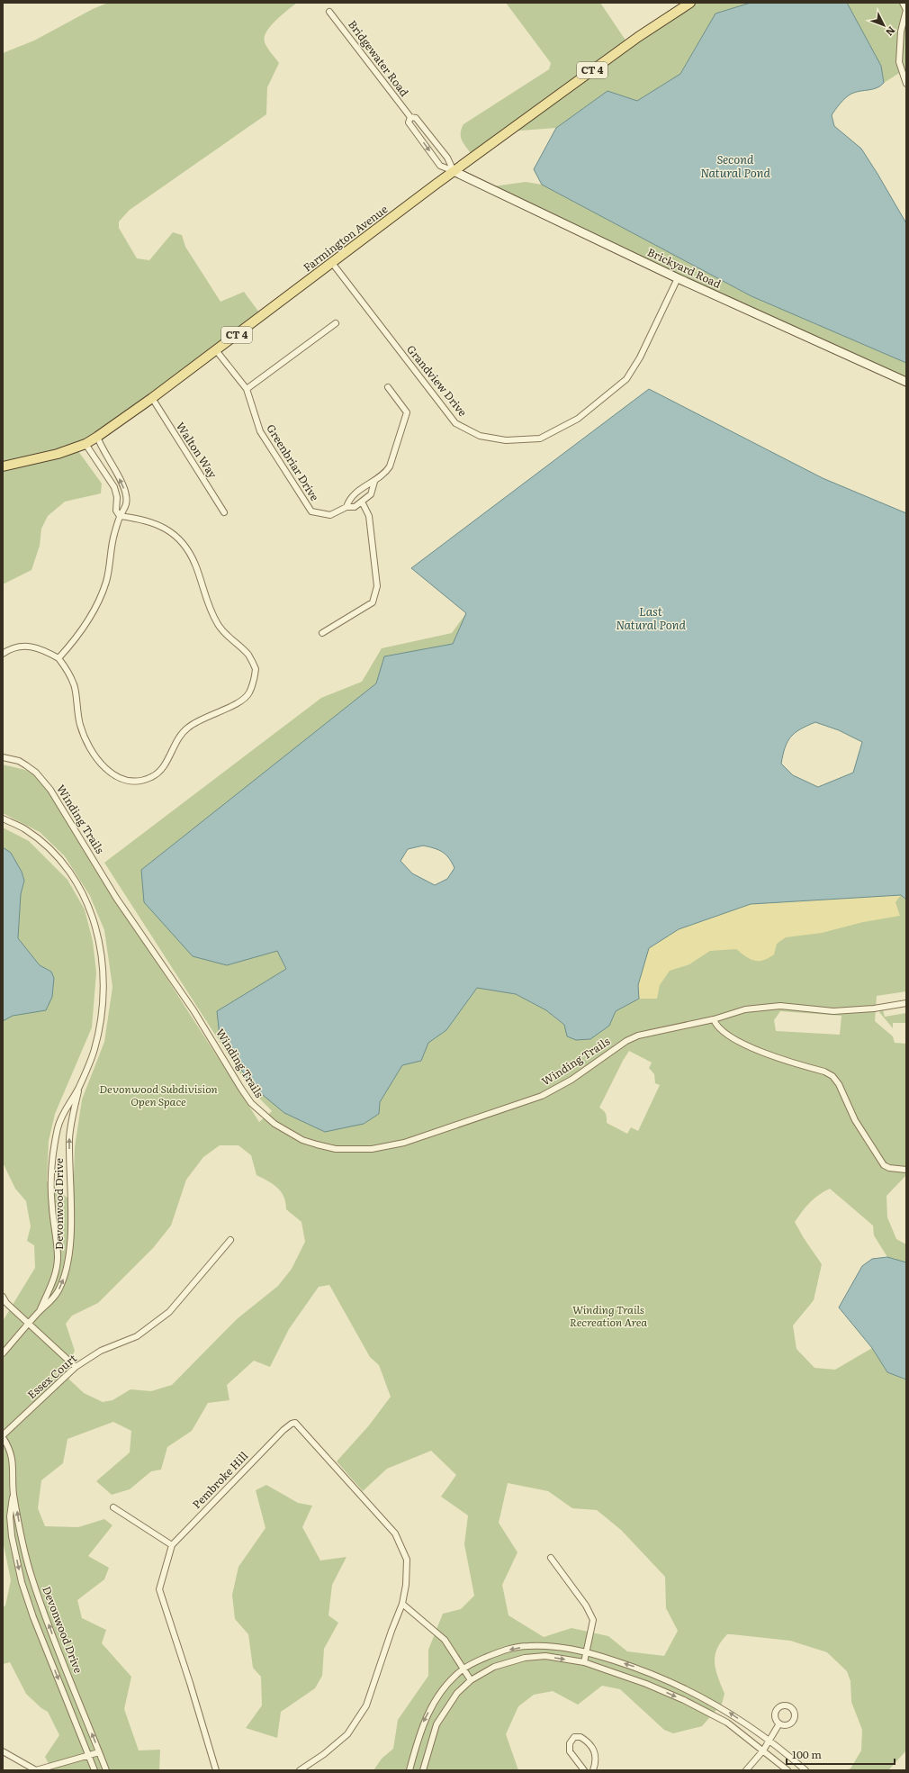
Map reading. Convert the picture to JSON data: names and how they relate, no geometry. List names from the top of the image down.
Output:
{
  "streets": {
    "main road": ["CT 4", "Farmington Avenue"],
    "street": [
      "Bridgewater Road",
      "Brickyard Road",
      "Grandview Drive",
      "Walton Way",
      "Greenbriar Drive",
      "Winding Trails",
      "Devonwood Drive",
      "Essex Court",
      "Pembroke Hill"
    ]
  },
  "crossings": [
    ["Bridgewater Road", "Farmington Avenue"],
    ["Bridgewater Road", "Brickyard Road"],
    ["Farmington Avenue", "Brickyard Road"],
    ["Farmington Avenue", "Grandview Drive"],
    ["Farmington Avenue", "Walton Way"],
    ["Farmington Avenue", "Greenbriar Drive"],
    ["Brickyard Road", "Grandview Drive"],
    ["Devonwood Drive", "Essex Court"]
  ],
  "water": ["Second Natural Pond", "Last Natural Pond"],
  "parks": ["Devonwood Subdivision Open Space", "Winding Trails Recreation Area"],
  "scale_bar": "100 m",
  "north": "bottom right"
}
